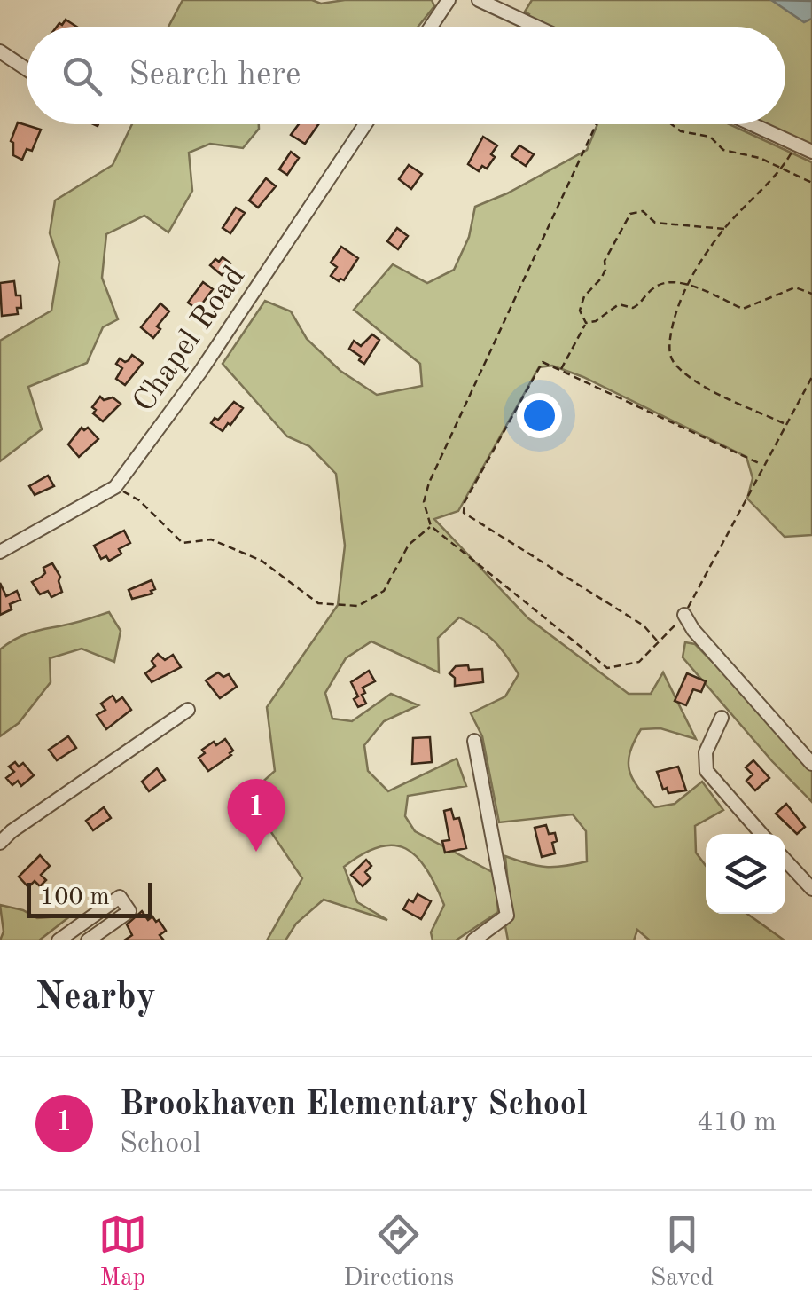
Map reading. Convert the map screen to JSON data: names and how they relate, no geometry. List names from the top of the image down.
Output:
{
  "streets": {
    "street": ["Chapel Road"]
  },
  "scale_bar": "100 m",
  "page": {
    "search": "Search here",
    "pins": "1",
    "scale": "100 m",
    "heading": "Nearby",
    "list": [
      {
        "mark": "1",
        "name": "Brookhaven Elementary School",
        "note": "School",
        "value": "410 m"
      }
    ],
    "nav": ["Map", "Directions", "Saved"]
  }
}
